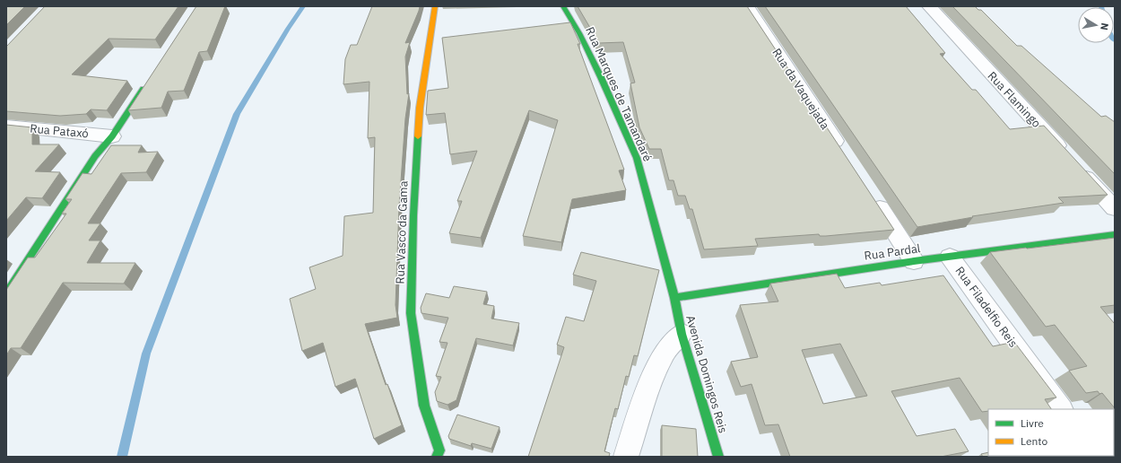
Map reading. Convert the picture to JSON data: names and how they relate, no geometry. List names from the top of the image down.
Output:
{
  "streets": {
    "street": [
      "Rua da Vaquejada",
      "Rua Marques de Tamandaré",
      "Rua Flamingo",
      "Rua Pataxó",
      "Rua Vasco da Gama",
      "Rua Pardal",
      "Rua Filadelfio Reis",
      "Avenida Domingos Reis"
    ]
  },
  "crossings": [
    ["Rua Marques de Tamandaré", "Rua Pardal"],
    ["Rua Marques de Tamandaré", "Avenida Domingos Reis"],
    ["Rua Pardal", "Rua Filadelfio Reis"],
    ["Rua Pardal", "Avenida Domingos Reis"]
  ],
  "legend": ["Livre", "Lento"],
  "north": "right"
}
